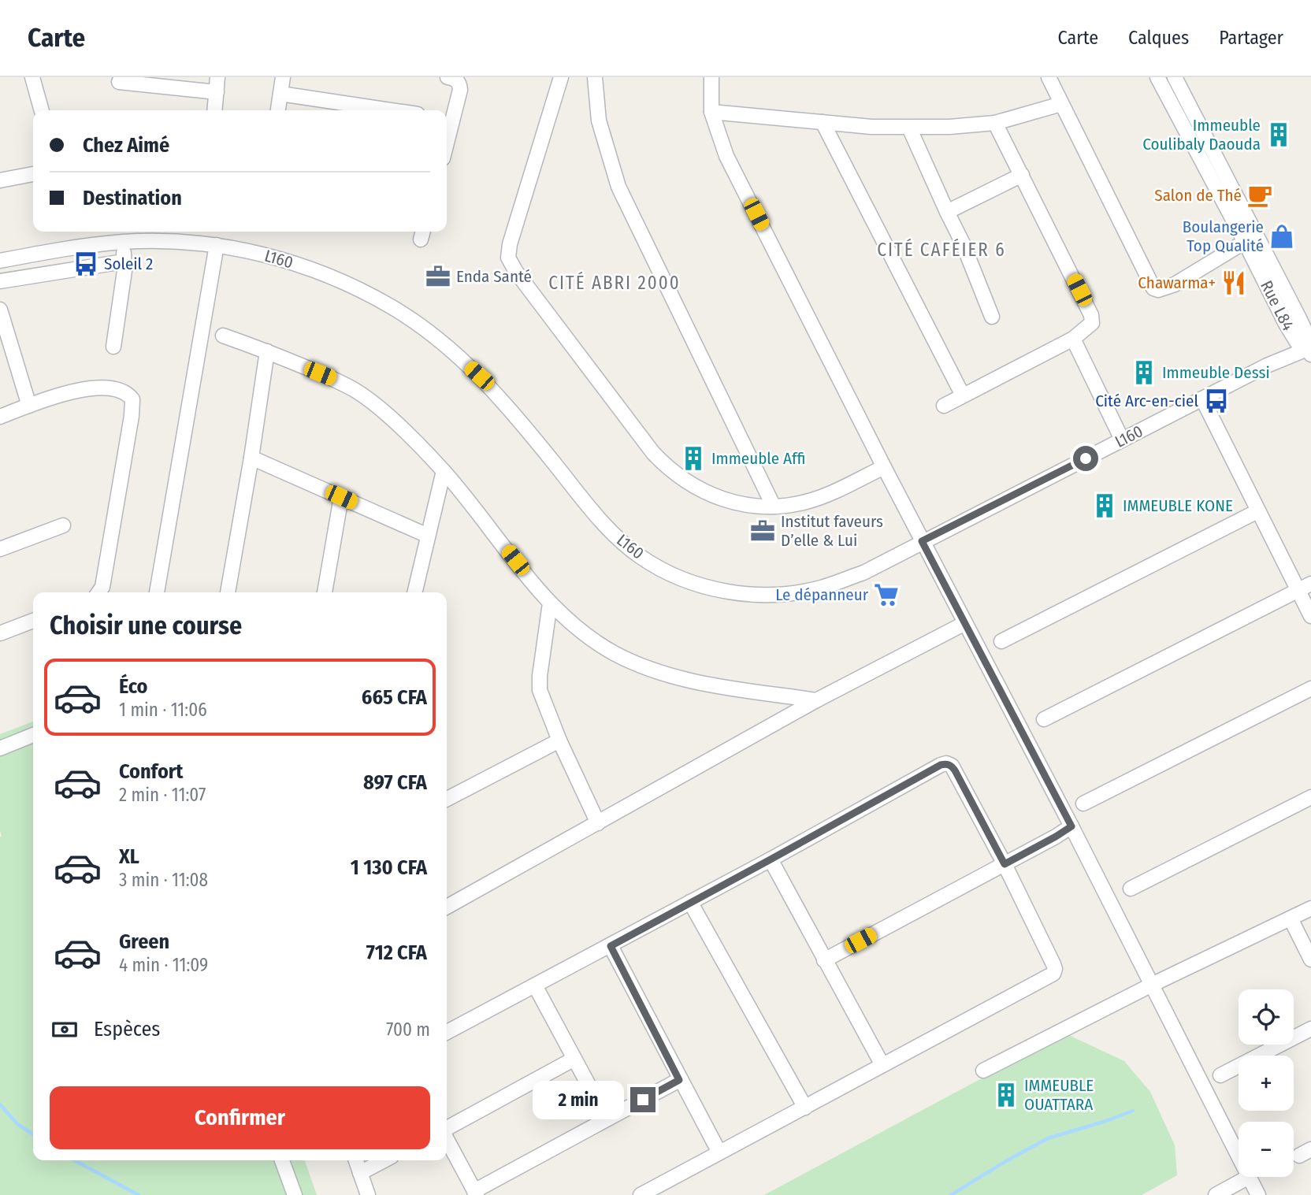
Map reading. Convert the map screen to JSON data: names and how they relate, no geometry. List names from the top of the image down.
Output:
{
  "streets": {
    "street": ["L160", "Rue L84"]
  },
  "crossings": [
    ["L160", "Rue L84"]
  ],
  "districts": ["CITÉ CAFÉIER 6", "CITÉ ABRI 2000"],
  "places": {
    "building": [
      "Immeuble Coulibaly Daouda",
      "Immeuble Dessi",
      "Immeuble Affi",
      "IMMEUBLE KONE",
      "IMMEUBLE OUATTARA"
    ],
    "cafe": ["Salon de Thé"],
    "shop": ["Boulangerie Top Qualité"],
    "bus stop": ["Soleil 2", "Cité Arc-en-ciel"],
    "office": ["Enda Santé", "Institut faveurs D’elle & Lui"],
    "restaurant": ["Chawarma+"],
    "supermarket": ["Le dépanneur"]
  },
  "page": {
    "header": "Carte",
    "nav": ["Carte", "Calques", "Partager"],
    "banner": ["Chez Aimé", "Destination"],
    "heading": "Choisir une course",
    "list": [
      {
        "name": "Éco",
        "note": "1 min · 11:06",
        "value": "665 CFA"
      },
      {
        "name": "Confort",
        "note": "2 min · 11:07",
        "value": "897 CFA"
      },
      {
        "name": "XL",
        "note": "3 min · 11:08",
        "value": "1 130 CFA"
      },
      {
        "name": "Green",
        "note": "4 min · 11:09",
        "value": "712 CFA"
      }
    ],
    "map_buttons": ["+", "−"],
    "pay": ["Espèces", "700 m"],
    "buttons": "Confirmer",
    "bubble": "2 min"
  }
}
